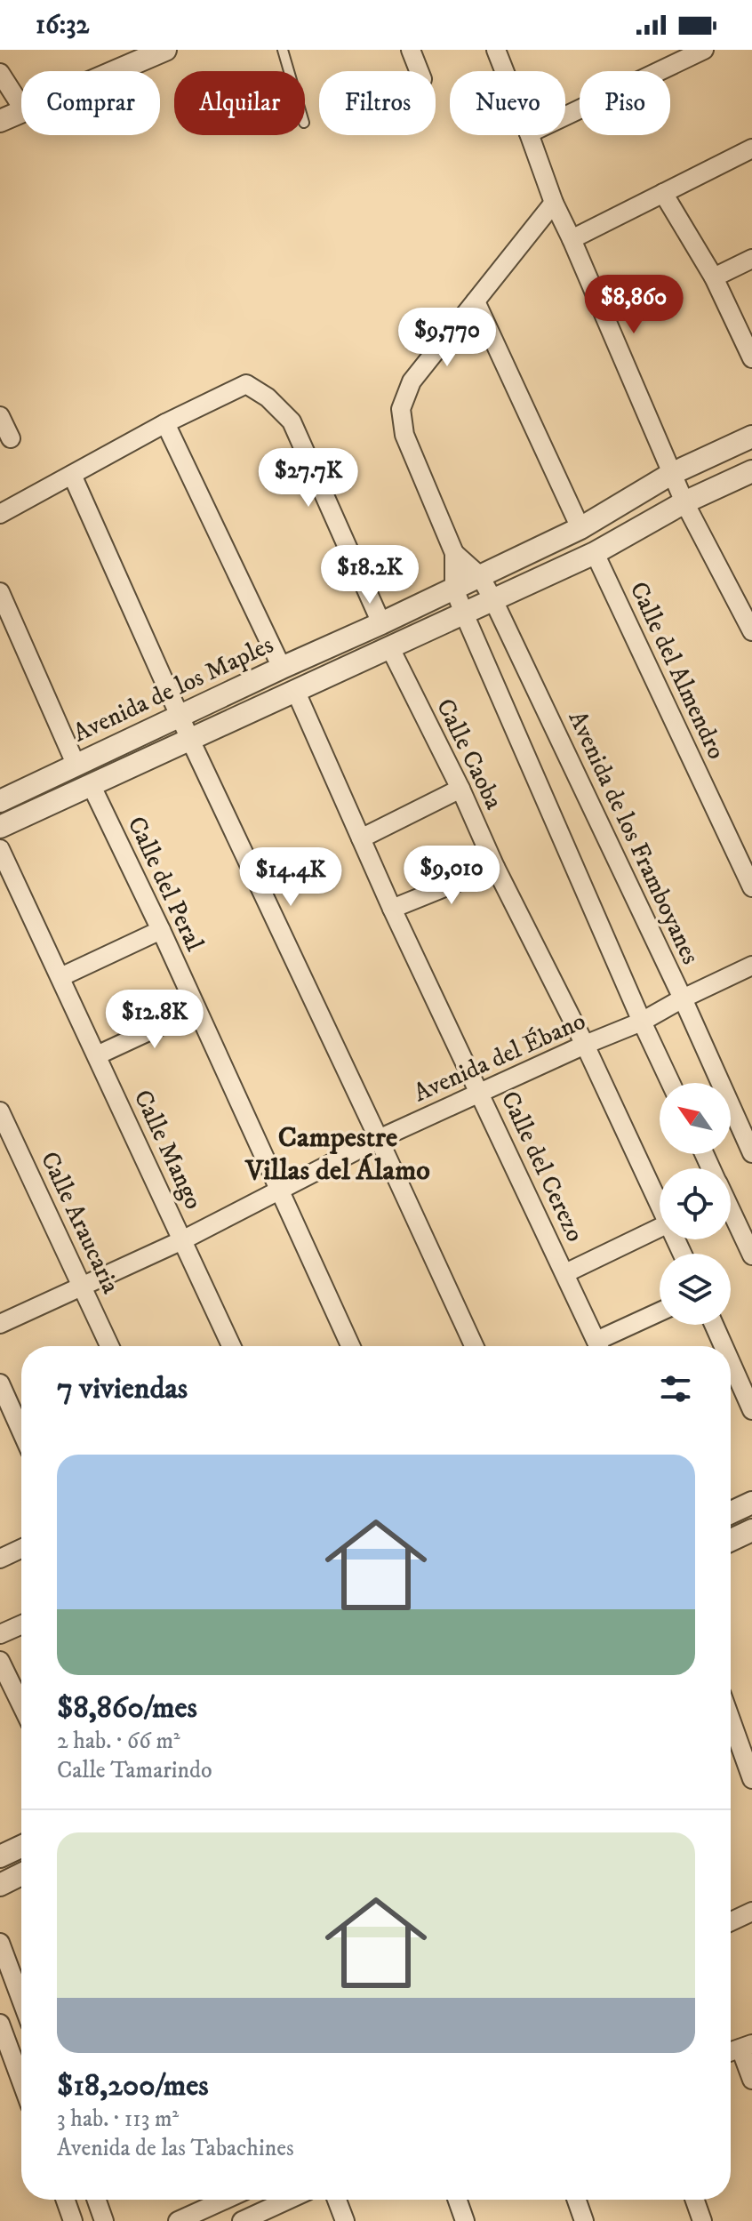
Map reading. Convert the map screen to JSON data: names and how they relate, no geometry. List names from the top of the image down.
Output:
{
  "streets": {
    "street": [
      "Calle del Almendro",
      "Avenida de los Maples",
      "Calle Caoba",
      "Avenida de los Framboyanes",
      "Calle del Peral",
      "Avenida del Ébano",
      "Calle Mango",
      "Calle del Cerezo",
      "Calle Araucaria"
    ]
  },
  "crossings": [
    ["Calle del Almendro", "Avenida de los Maples"],
    ["Avenida de los Maples", "Calle Caoba"],
    ["Avenida de los Maples", "Avenida de los Framboyanes"],
    ["Avenida de los Maples", "Calle del Peral"],
    ["Avenida de los Maples", "Calle del Cerezo"],
    ["Calle Caoba", "Avenida del Ébano"],
    ["Avenida de los Framboyanes", "Avenida del Ébano"],
    ["Calle del Peral", "Avenida del Ébano"],
    ["Avenida del Ébano", "Calle Mango"],
    ["Avenida del Ébano", "Calle del Cerezo"],
    ["Avenida del Ébano", "Calle Araucaria"]
  ],
  "districts": ["Campestre Villas del Álamo"],
  "north": "top left",
  "page": {
    "status": "16:32",
    "chip": [
      "Comprar",
      "Alquilar",
      "Filtros",
      "Nuevo",
      "Piso"
    ],
    "price": [
      "$8,860",
      "$9,770",
      "$27.7K",
      "$18.2K",
      "$9,010",
      "$14.4K",
      "$12.8K"
    ],
    "heading": "7 viviendas",
    "list": [
      {
        "name": "$8,860/mes",
        "note": "2 hab. · 66 m² · Calle Tamarindo"
      },
      {
        "name": "$18,200/mes",
        "note": "3 hab. · 113 m² · Avenida de las Tabachines"
      }
    ]
  }
}
